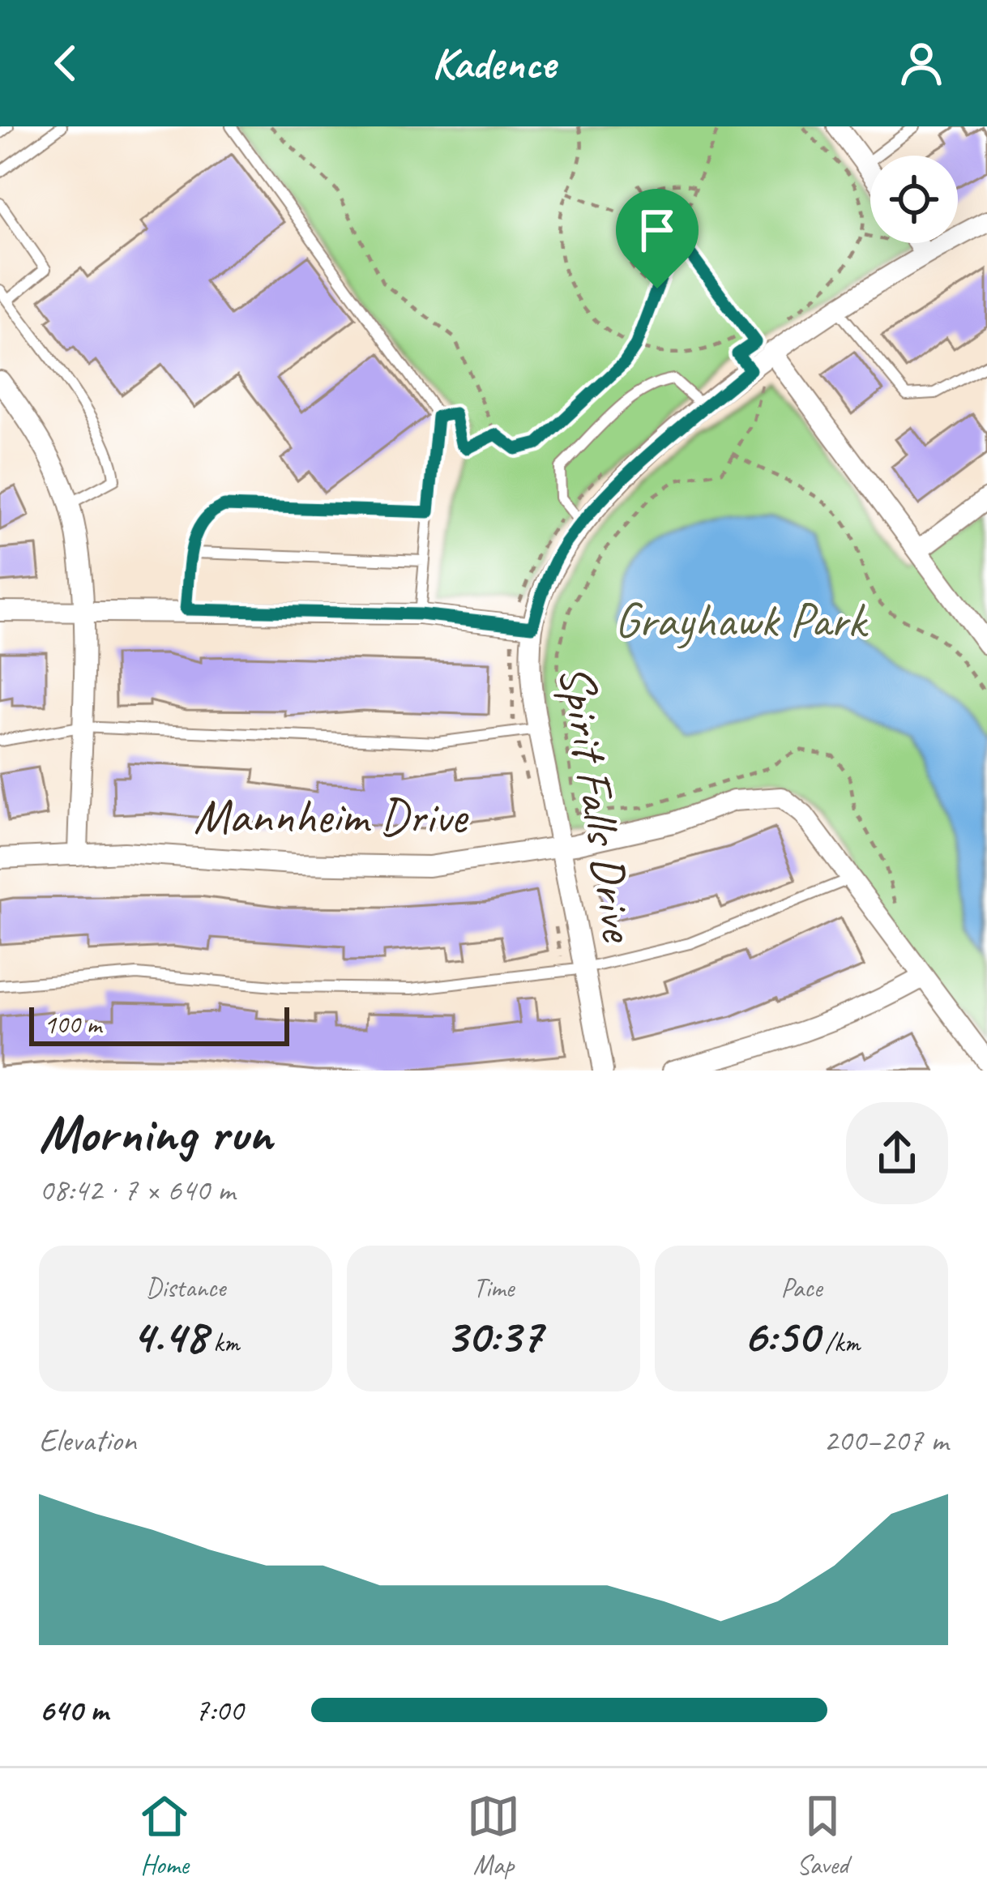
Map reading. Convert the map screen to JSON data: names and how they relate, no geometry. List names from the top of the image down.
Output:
{
  "streets": {
    "street": ["Spirit Falls Drive", "Mannheim Drive"]
  },
  "crossings": [
    ["Spirit Falls Drive", "Mannheim Drive"]
  ],
  "parks": ["Grayhawk Park"],
  "scale_bar": "100 m",
  "page": {
    "header": "Kadence",
    "scale": "100 m",
    "heading": ["Morning run", "08:42 · 7 × 640 m"],
    "stats": [
      ["Distance", "4.48 km"],
      ["Time", "30:37"],
      ["Pace", "6:50 /km"]
    ],
    "chart": ["Elevation", "200–207 m"],
    "list": [
      {
        "name": "640 m",
        "note": "7:00"
      }
    ],
    "tabs": ["Home", "Map", "Saved"]
  }
}
